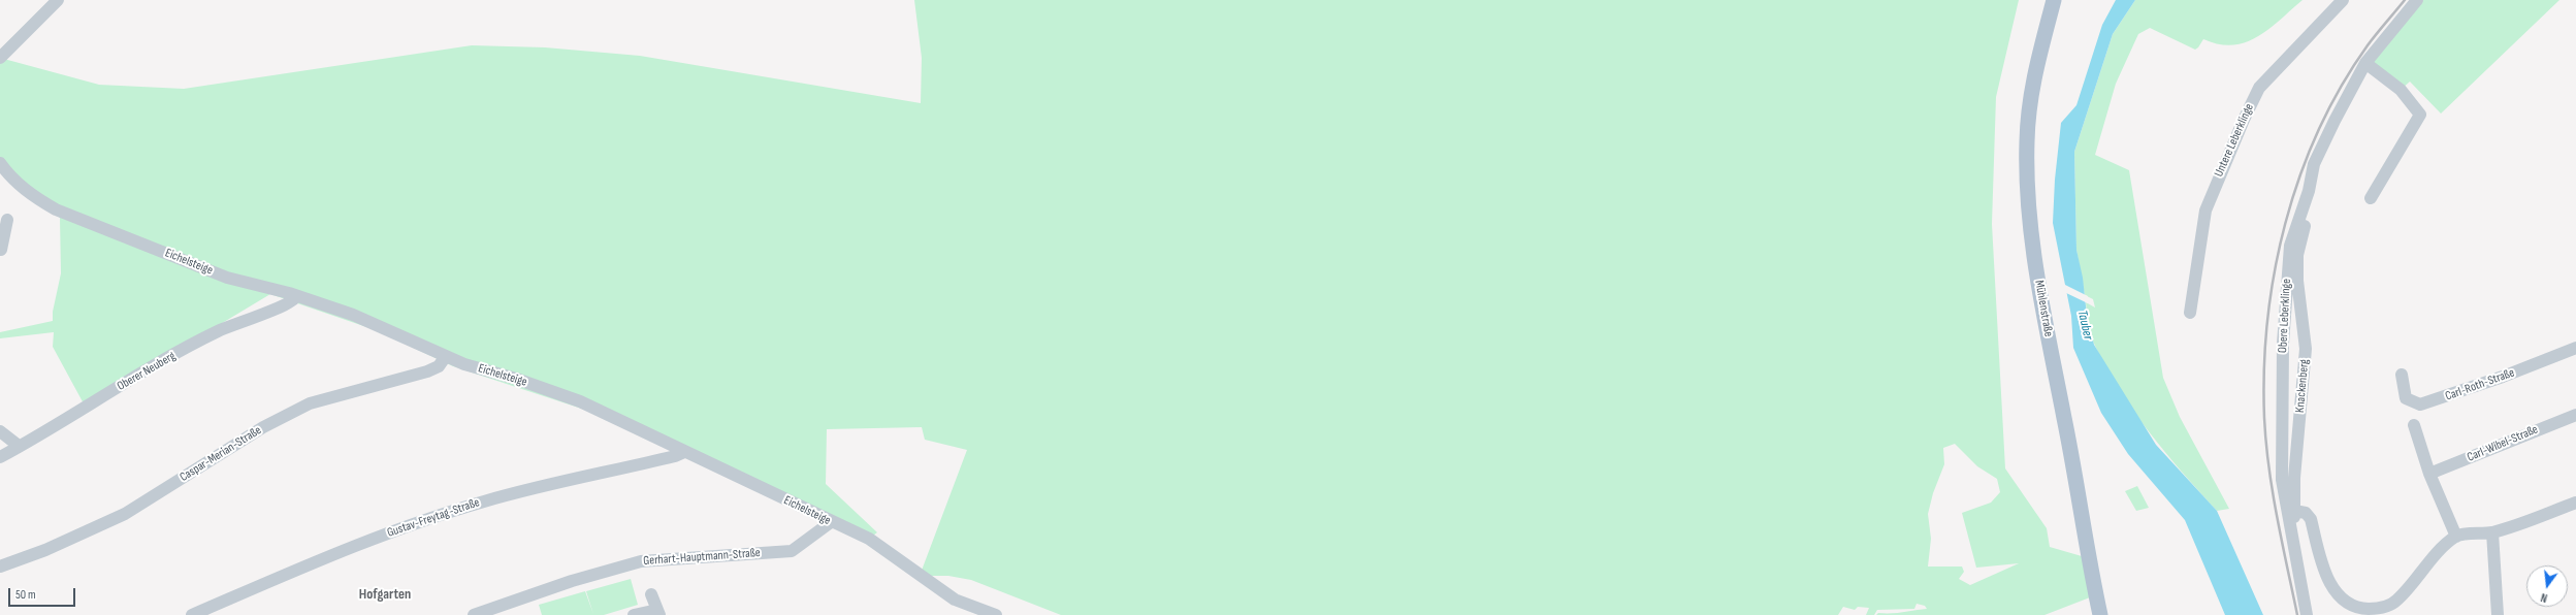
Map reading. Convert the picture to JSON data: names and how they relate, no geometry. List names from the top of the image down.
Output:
{
  "streets": {
    "main road": ["Mühlenstraße"],
    "street": [
      "Untere Leberklinge",
      "Eichelsteige",
      "Obere Leberklinge",
      "Oberer Neuberg",
      "Carl-Roth-Straße",
      "Knackenberg",
      "Carl-Wibel-Straße",
      "Caspar-Merian-Straße",
      "Gustav-Freytag-Straße",
      "Gerhart-Hauptmann-Straße"
    ]
  },
  "crossings": [
    ["Eichelsteige", "Oberer Neuberg"],
    ["Eichelsteige", "Caspar-Merian-Straße"],
    ["Eichelsteige", "Gustav-Freytag-Straße"],
    ["Eichelsteige", "Gerhart-Hauptmann-Straße"],
    ["Obere Leberklinge", "Knackenberg"]
  ],
  "districts": ["Hofgarten"],
  "water": ["Tauber"],
  "scale_bar": "50 m",
  "north": "bottom"
}
